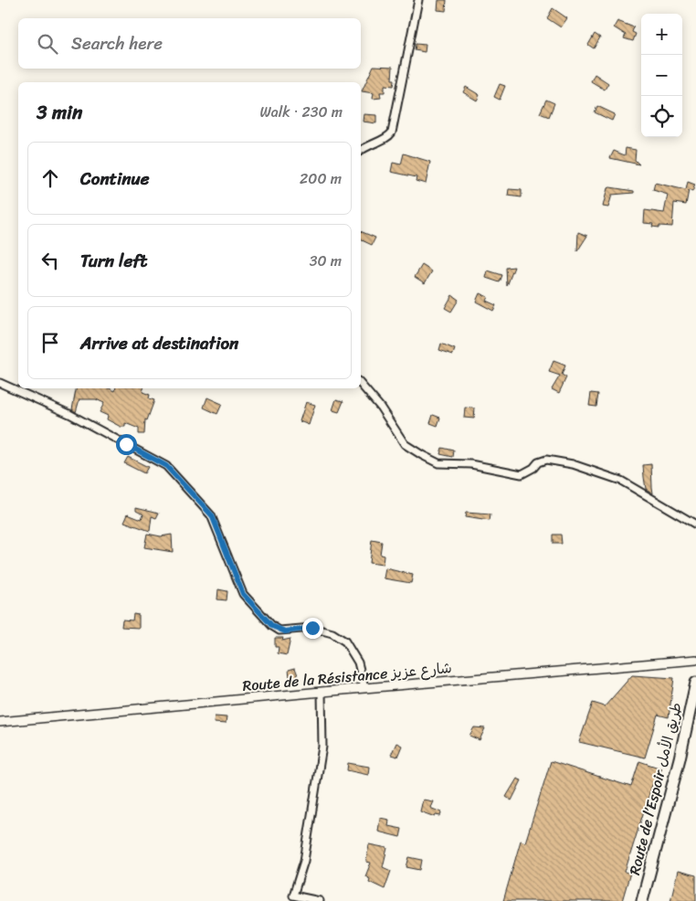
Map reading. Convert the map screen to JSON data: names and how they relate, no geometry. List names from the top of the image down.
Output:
{
  "streets": {
    "highway": ["Route de l’Espoir طريق الأمل"],
    "street": ["Route de la Résistance شارع عزيز"]
  },
  "page": {
    "map_buttons": ["+", "−"],
    "search": "Search here",
    "heading": ["3 min", "Walk · 230 m"],
    "list": [
      ["Continue", "200 m"],
      ["Turn left", "30 m"],
      "Arrive at destination"
    ]
  }
}
